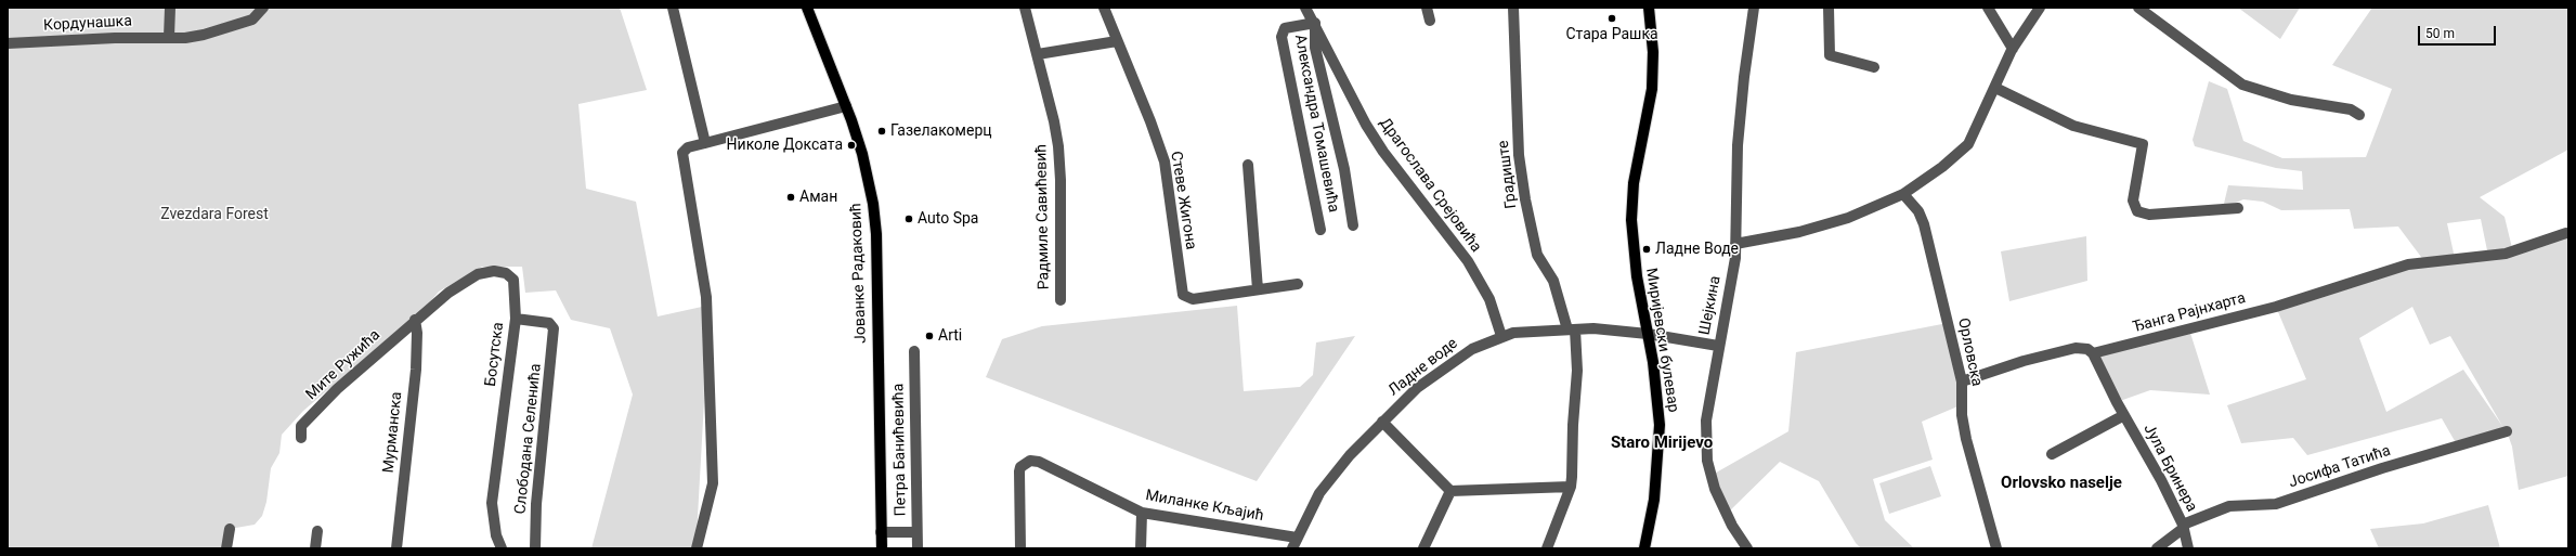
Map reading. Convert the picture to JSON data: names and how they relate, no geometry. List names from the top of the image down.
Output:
{
  "streets": {
    "main road": ["Јованке Радаковић", "Миријевски булевар"],
    "street": [
      "Кордунашка",
      "Александра Томашевића",
      "Градиште",
      "Драгослава Срејовића",
      "Стеве Жигона",
      "Радмиле Савићевић",
      "Шејкина",
      "Ђанга Рајнхарта",
      "Орловска",
      "Босутска",
      "Мите Ружића",
      "Ладне воде",
      "Мурманска",
      "Слободана Селенића",
      "Петра Банићевића",
      "Јосифа Татића",
      "Јула Бринера",
      "Миланке Кљајић"
    ]
  },
  "crossings": [
    ["Александра Томашевића", "Драгослава Срејовића"],
    ["Градиште", "Ладне воде"],
    ["Драгослава Срејовића", "Ладне воде"],
    ["Шејкина", "Ладне воде"],
    ["Ђанга Рајнхарта", "Орловска"],
    ["Ђанга Рајнхарта", "Јула Бринера"],
    ["Миријевски булевар", "Ладне воде"],
    ["Босутска", "Мите Ружића"],
    ["Босутска", "Мурманска"],
    ["Босутска", "Слободана Селенића"],
    ["Мите Ружића", "Мурманска"],
    ["Ладне воде", "Миланке Кљајић"],
    ["Јосифа Татића", "Јула Бринера"]
  ],
  "districts": ["Staro Mirijevo", "Orlovsko naselje"],
  "parks": ["Zvezdara Forest"],
  "places": [
    "Стара Рашка",
    "Газелакомерц",
    "Николе Доксата",
    "Аман",
    "Auto Spa",
    "Ладне Воде",
    "Arti"
  ],
  "scale_bar": "50 m"
}
